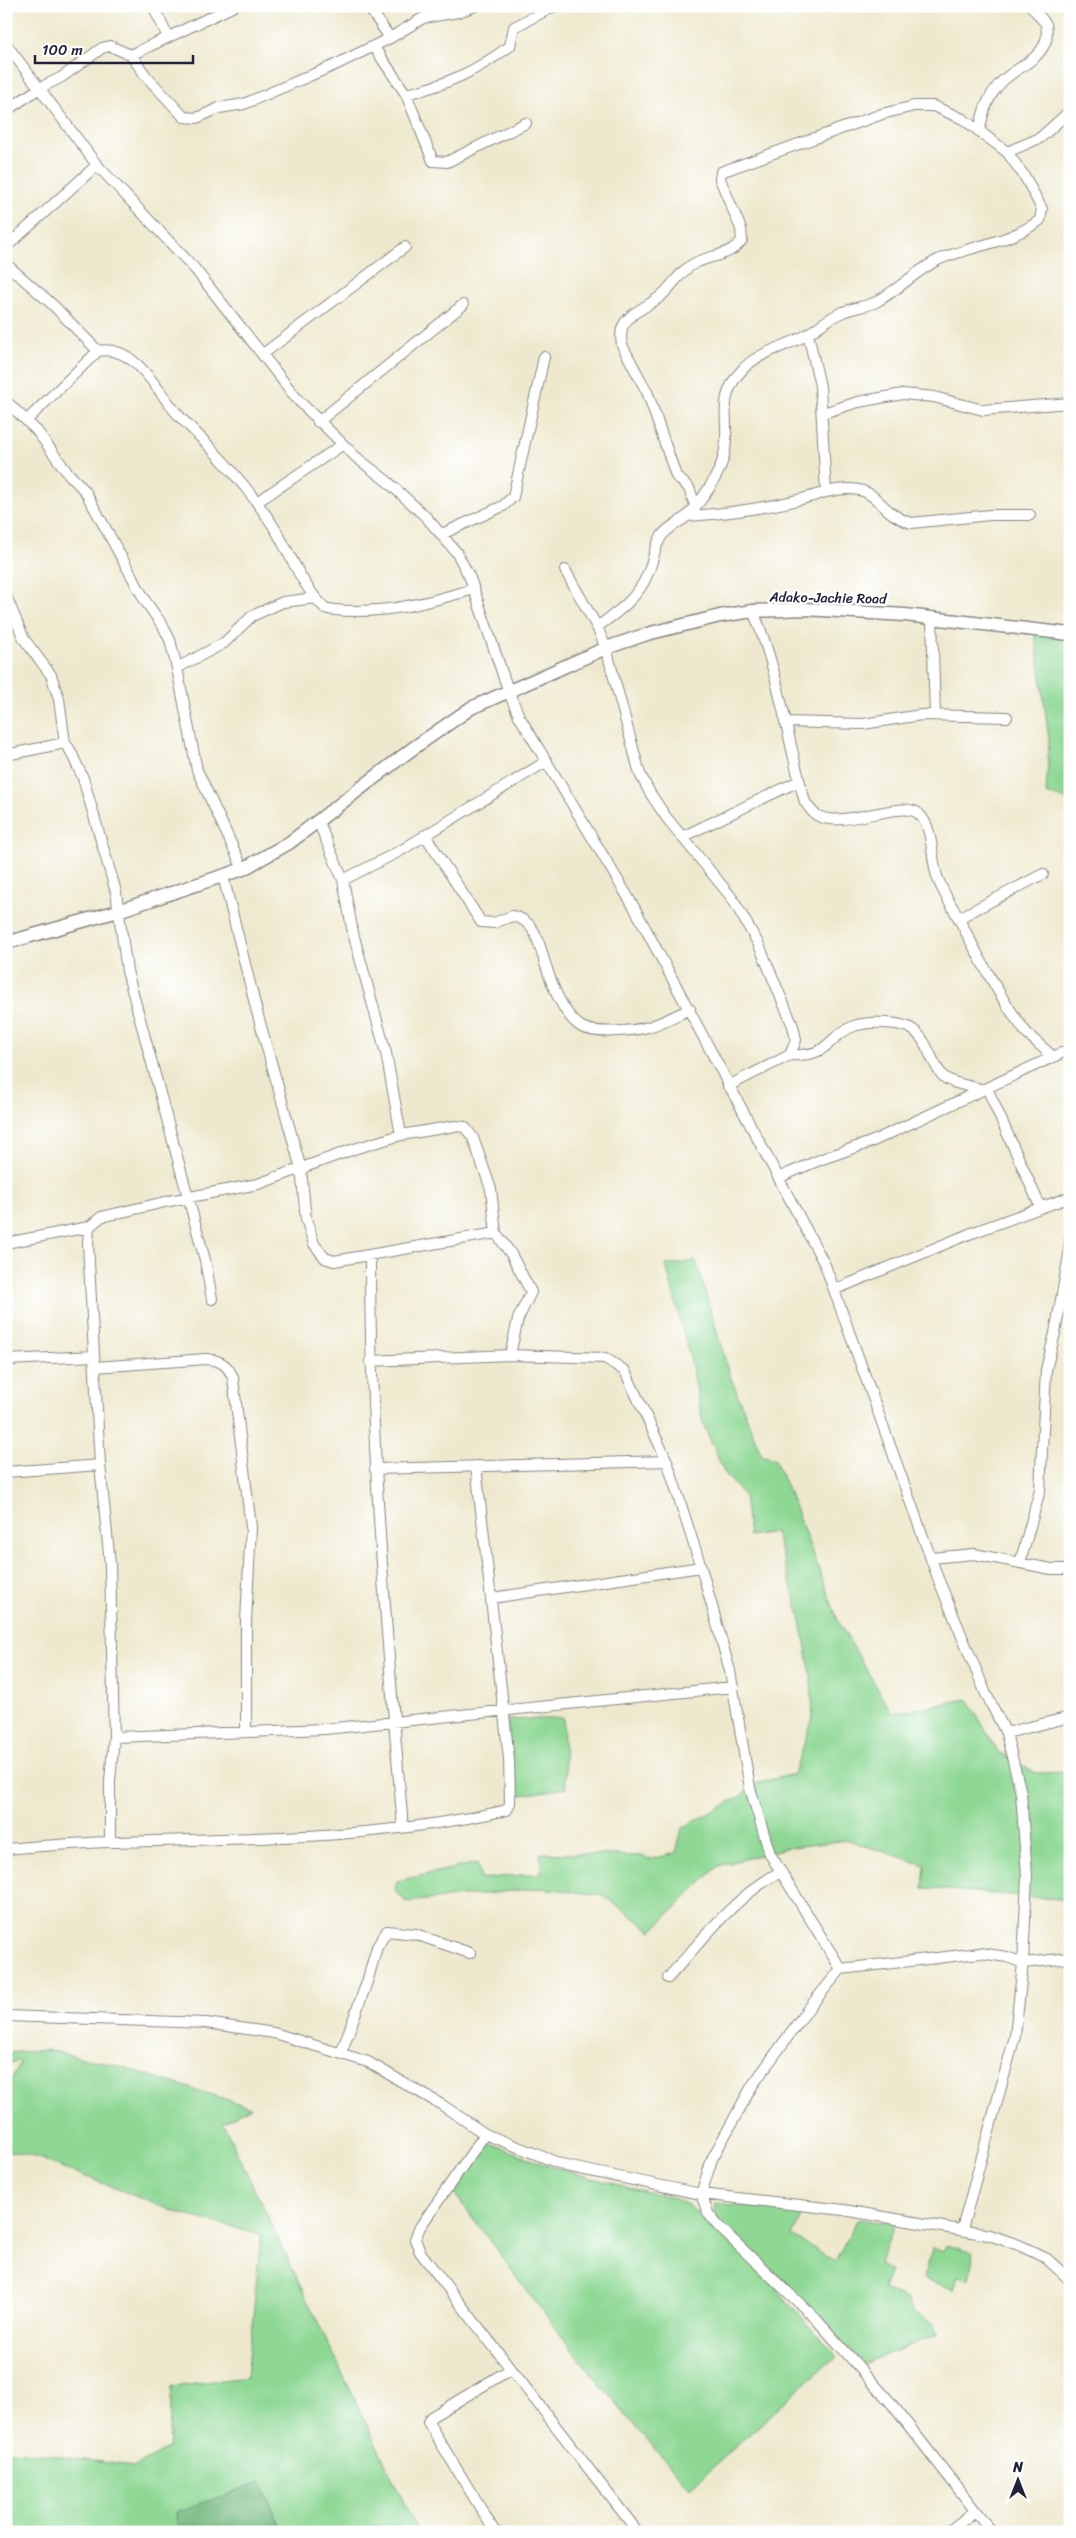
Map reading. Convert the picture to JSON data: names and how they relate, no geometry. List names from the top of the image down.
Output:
{
  "streets": {
    "street": ["Adako-Jachie Road"]
  },
  "scale_bar": "100 m",
  "north": "top"
}
